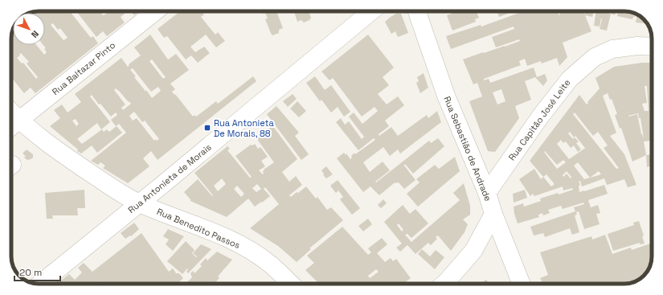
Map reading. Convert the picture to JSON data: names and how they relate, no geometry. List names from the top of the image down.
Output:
{
  "streets": {
    "street": [
      "Rua Baltazar Pinto",
      "Rua Capitão José Leite",
      "Rua Sebastião de Andrade",
      "Rua Antonieta de Morais",
      "Rua Benedito Passos"
    ]
  },
  "crossings": [
    ["Rua Baltazar Pinto", "Rua Benedito Passos"],
    ["Rua Capitão José Leite", "Rua Sebastião de Andrade"],
    ["Rua Antonieta de Morais", "Rua Benedito Passos"]
  ],
  "places": {
    "transit": ["Rua Antonieta De Morais, 88"]
  },
  "scale_bar": "20 m",
  "north": "bottom right"
}
